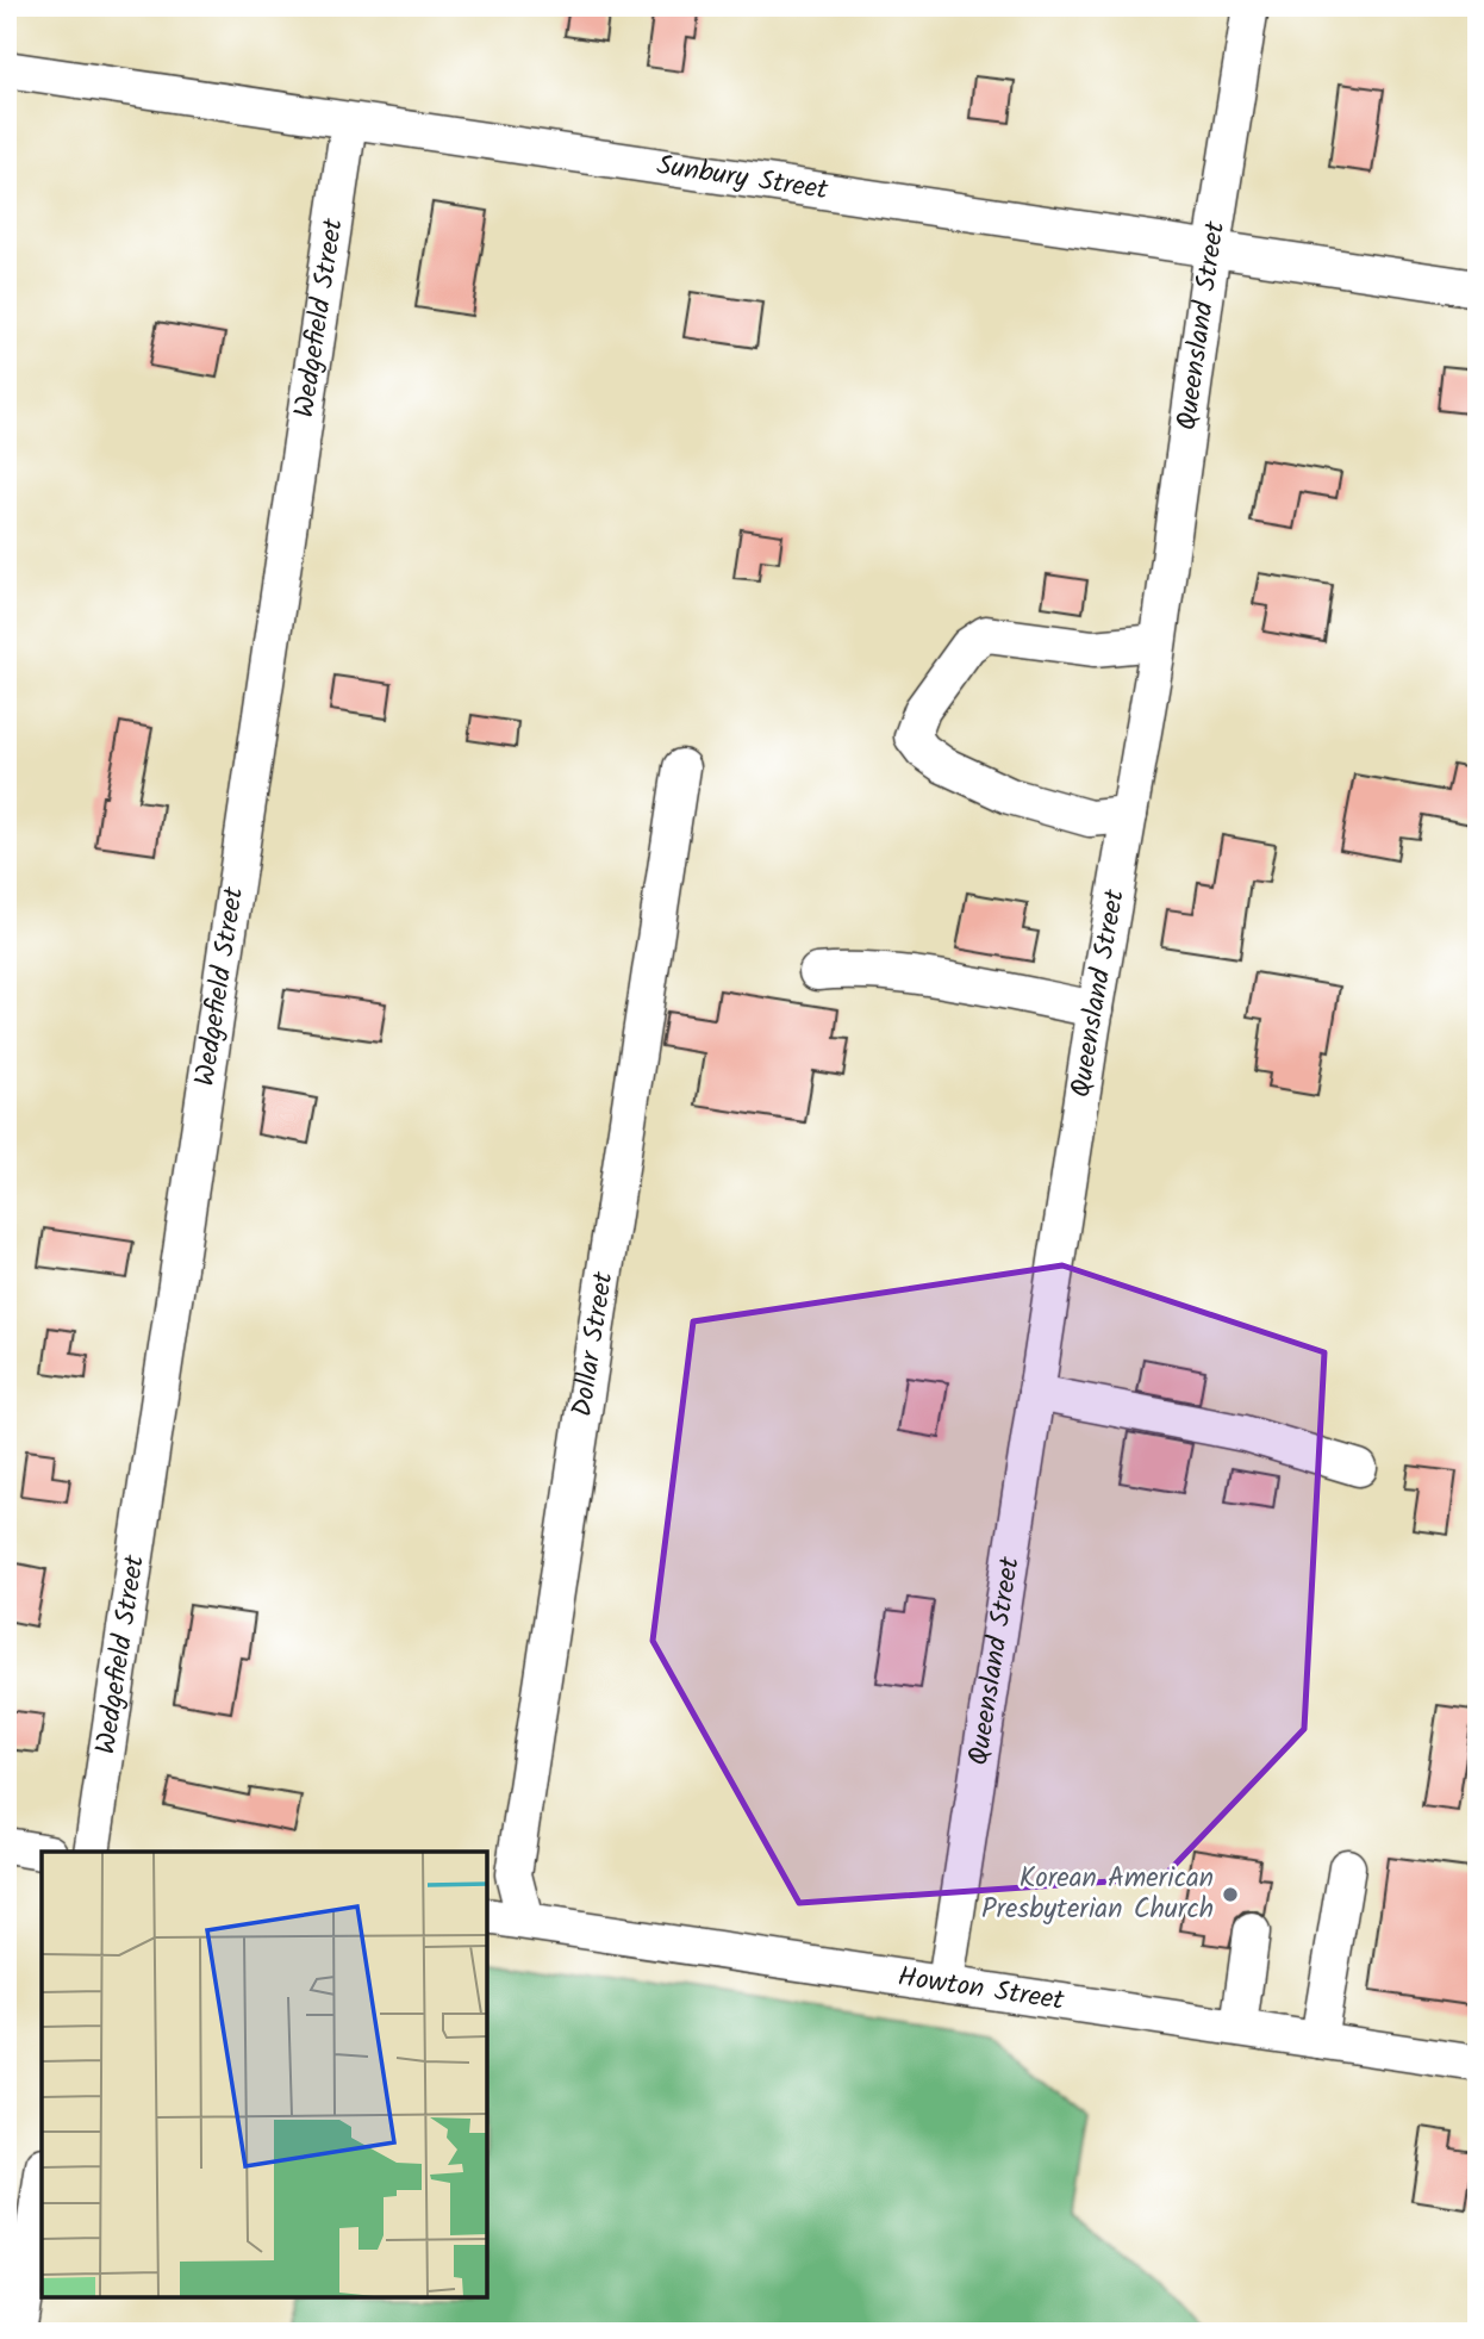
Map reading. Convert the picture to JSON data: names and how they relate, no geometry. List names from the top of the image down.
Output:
{
  "streets": {
    "street": [
      "Sunbury Street",
      "Wedgefield Street",
      "Queensland Street",
      "Dollar Street",
      "Howton Street"
    ]
  },
  "crossings": [
    ["Sunbury Street", "Wedgefield Street"],
    ["Sunbury Street", "Queensland Street"],
    ["Queensland Street", "Howton Street"],
    ["Dollar Street", "Howton Street"]
  ],
  "places": ["Korean American Presbyterian Church"]
}
